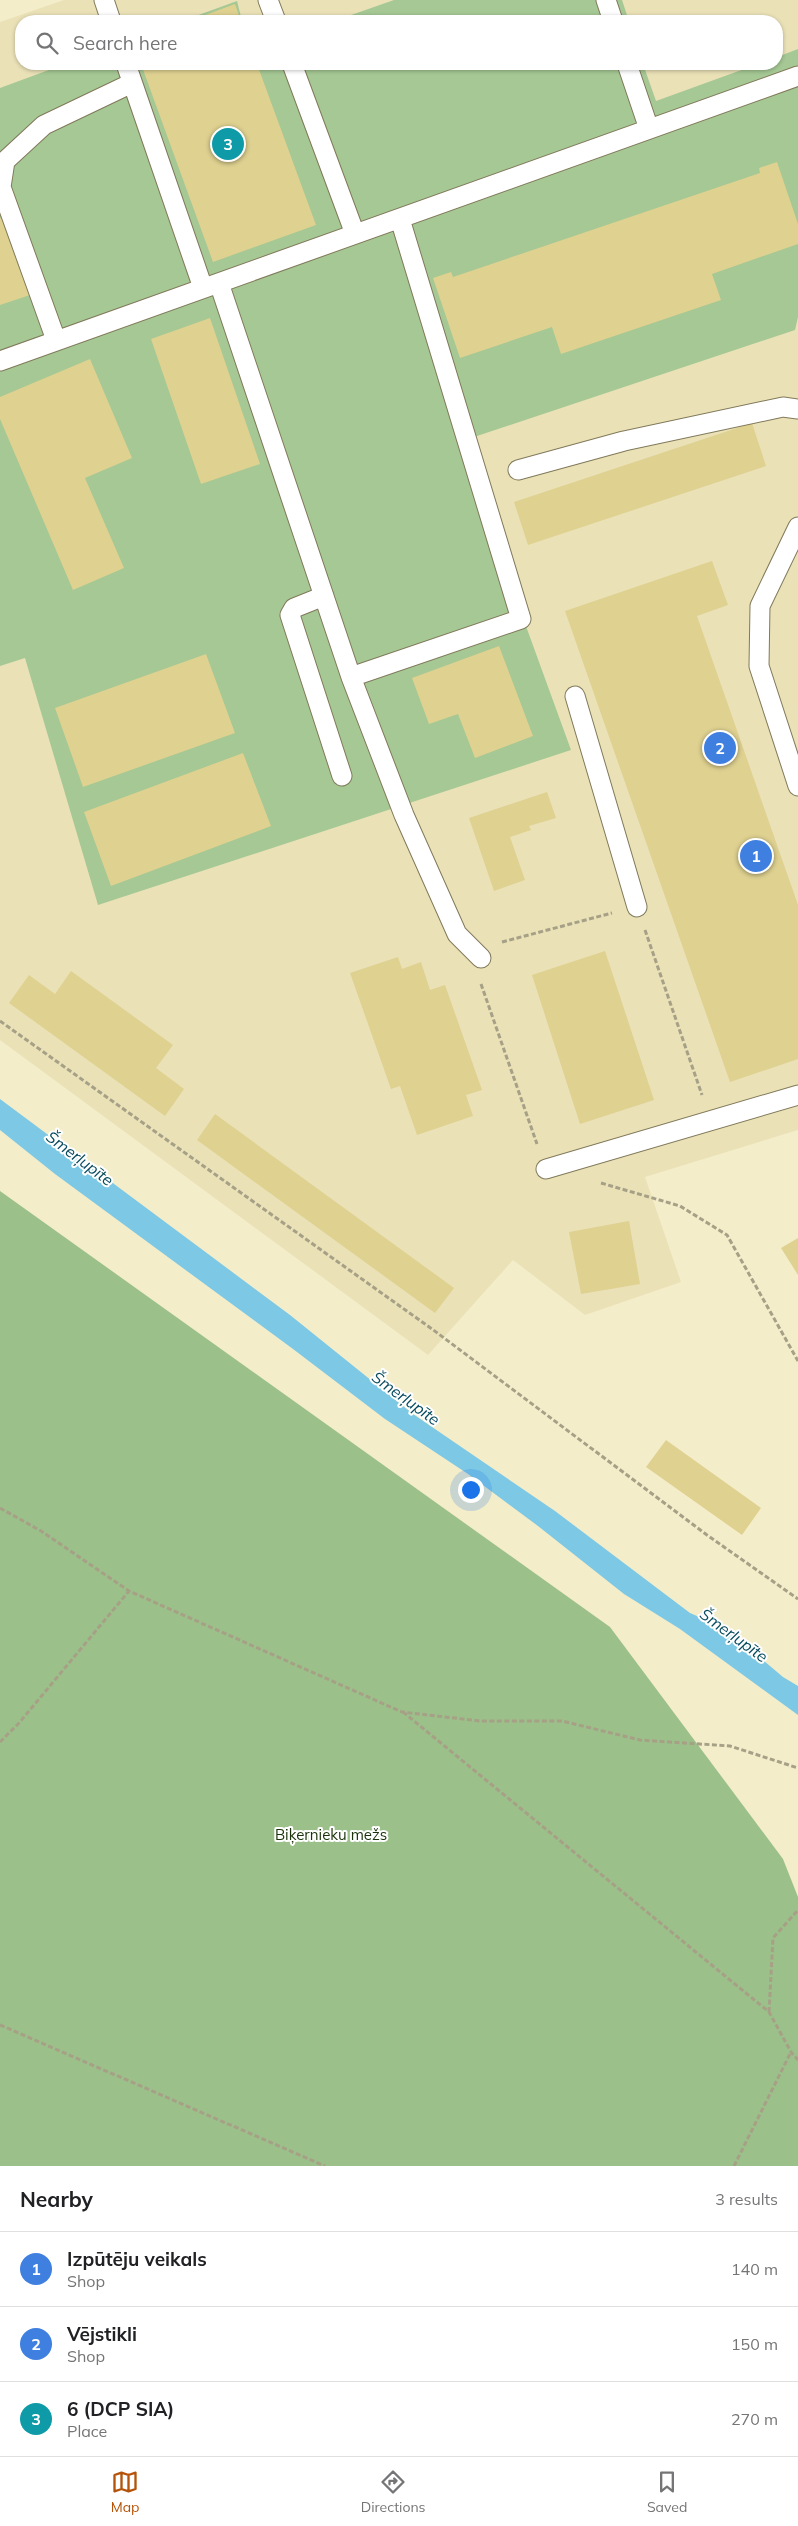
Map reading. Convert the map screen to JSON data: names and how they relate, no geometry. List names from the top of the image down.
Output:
{
  "water": ["Šmerļupīte"],
  "parks": ["Biķernieku mežs"],
  "page": {
    "search": "Search here",
    "pins": ["3", "2", "1"],
    "heading": ["Nearby", "3 results"],
    "list": [
      {
        "mark": "1",
        "name": "Izpūtēju veikals",
        "note": "Shop",
        "value": "140 m"
      },
      {
        "mark": "2",
        "name": "Vējstikli",
        "note": "Shop",
        "value": "150 m"
      },
      {
        "mark": "3",
        "name": "6 (DCP SIA)",
        "note": "Place",
        "value": "270 m"
      }
    ],
    "nav": ["Map", "Directions", "Saved"]
  }
}
